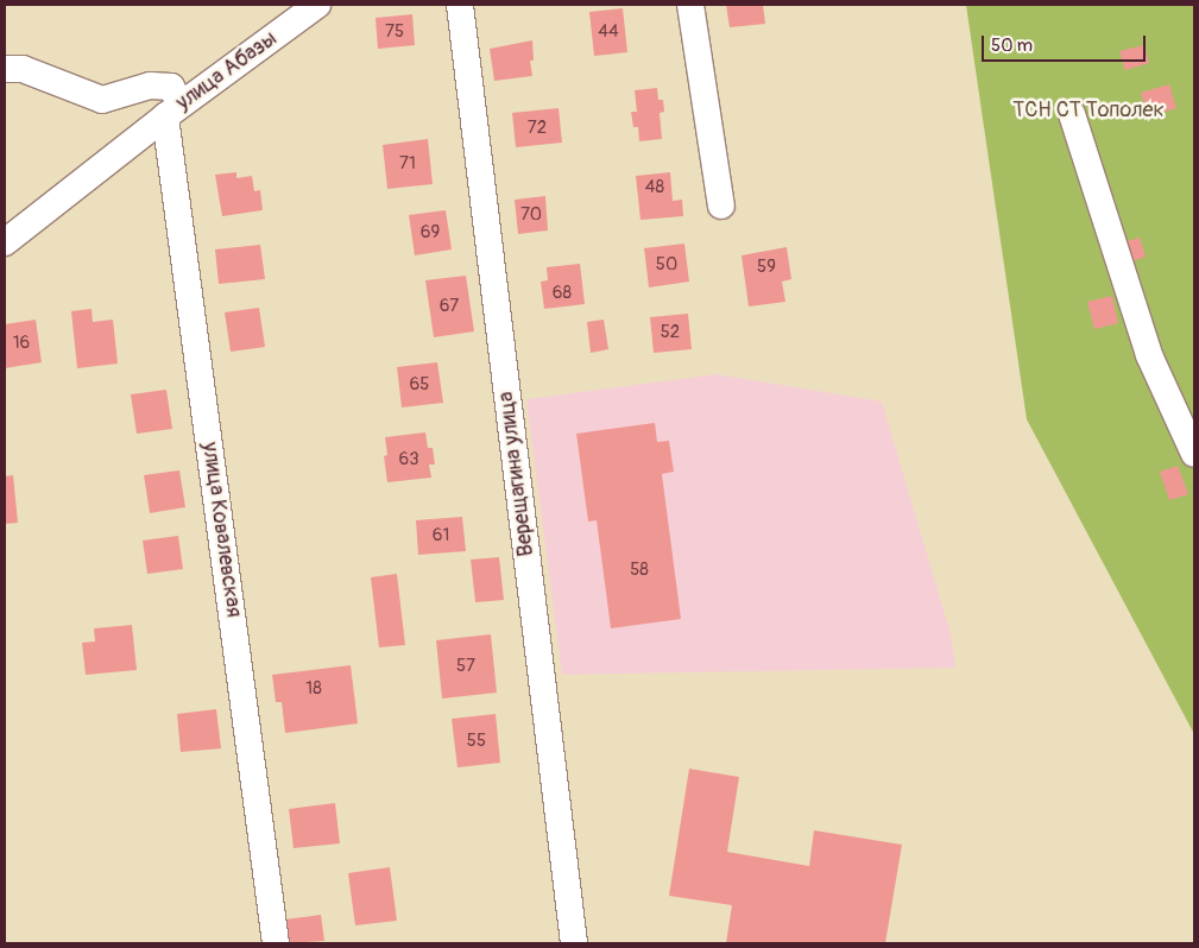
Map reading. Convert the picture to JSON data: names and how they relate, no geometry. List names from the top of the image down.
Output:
{
  "streets": {
    "street": ["улица Абазы", "Верещагина улица", "улица Ковалевская"]
  },
  "crossings": [
    ["улица Абазы", "улица Ковалевская"]
  ],
  "parks": ["ТСН СТ Тополек"],
  "house_numbers": [
    "75",
    "44",
    "72",
    "71",
    "48",
    "70",
    "69",
    "50",
    "59",
    "68",
    "67",
    "52",
    "16",
    "65",
    "63",
    "61",
    "58",
    "57",
    "18",
    "55"
  ],
  "scale_bar": "50 m"
}
